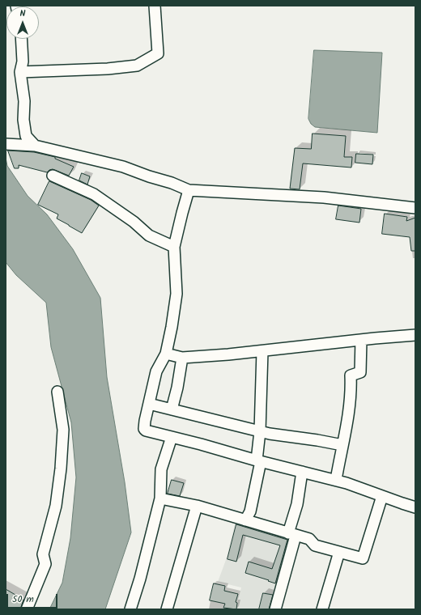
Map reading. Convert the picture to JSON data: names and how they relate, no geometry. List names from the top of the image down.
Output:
{
  "scale_bar": "50 m",
  "north": "top"
}
